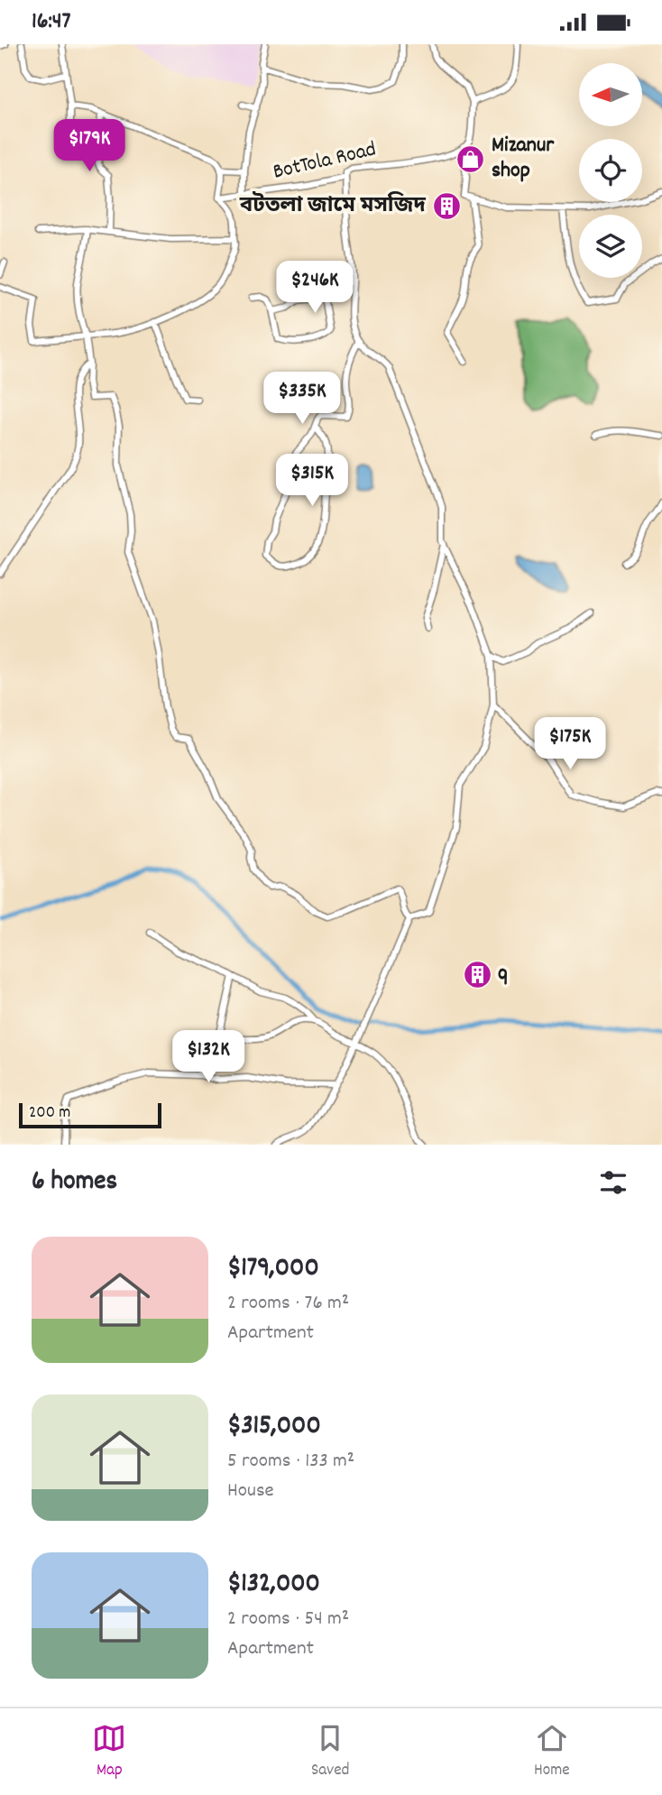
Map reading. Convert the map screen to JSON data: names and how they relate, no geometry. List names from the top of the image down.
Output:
{
  "streets": {
    "street": ["BotTola Road"]
  },
  "places": {
    "shop": ["Mizanur shop"],
    "building": ["বটতলা জামে মসজিদ", "q"]
  },
  "scale_bar": "200 m",
  "north": "left",
  "page": {
    "status": "16:47",
    "price": [
      "$179K",
      "$246K",
      "$335K",
      "$315K",
      "$175K",
      "$132K"
    ],
    "scale": "200 m",
    "heading": "6 homes",
    "list": [
      {
        "name": "$179,000",
        "note": "2 rooms · 76 m² · Apartment"
      },
      {
        "name": "$315,000",
        "note": "5 rooms · 133 m² · House"
      },
      {
        "name": "$132,000",
        "note": "2 rooms · 54 m² · Apartment"
      }
    ],
    "tabs": ["Map", "Saved", "Home"]
  }
}
